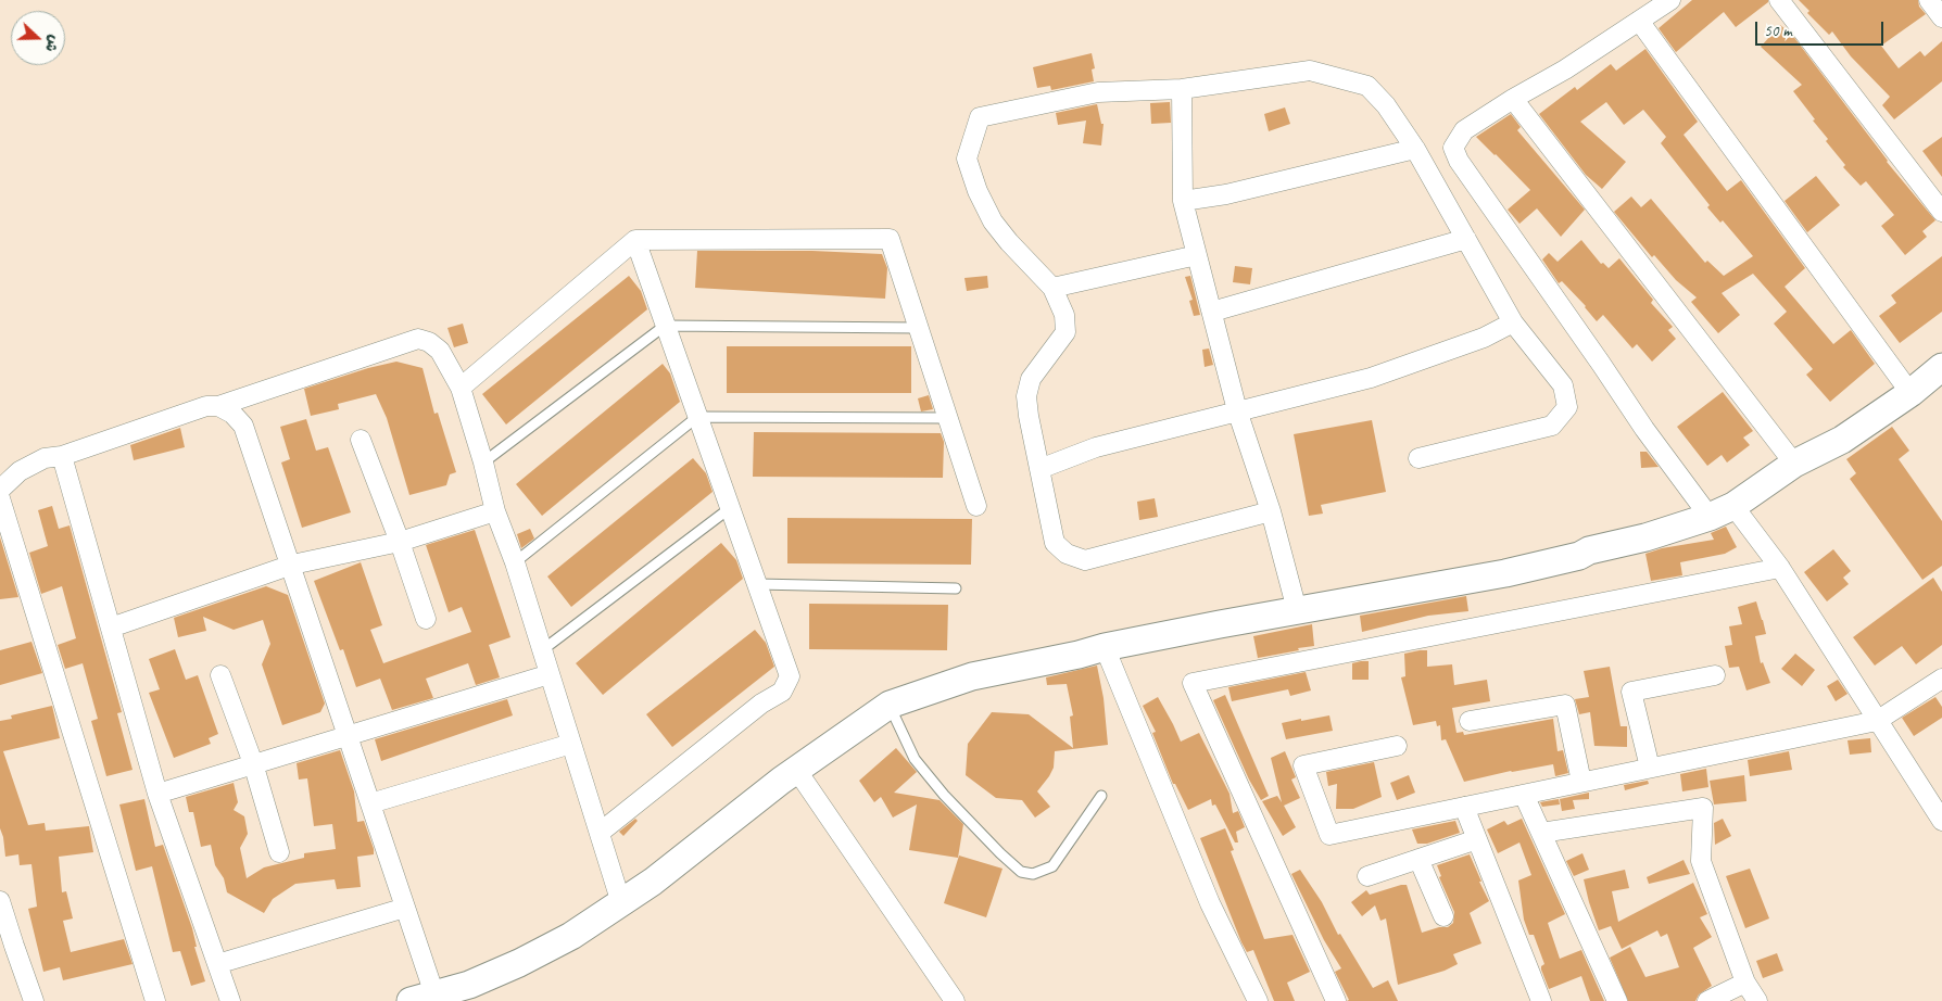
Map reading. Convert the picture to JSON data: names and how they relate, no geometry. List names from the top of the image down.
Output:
{
  "scale_bar": "50 m",
  "north": "right"
}
